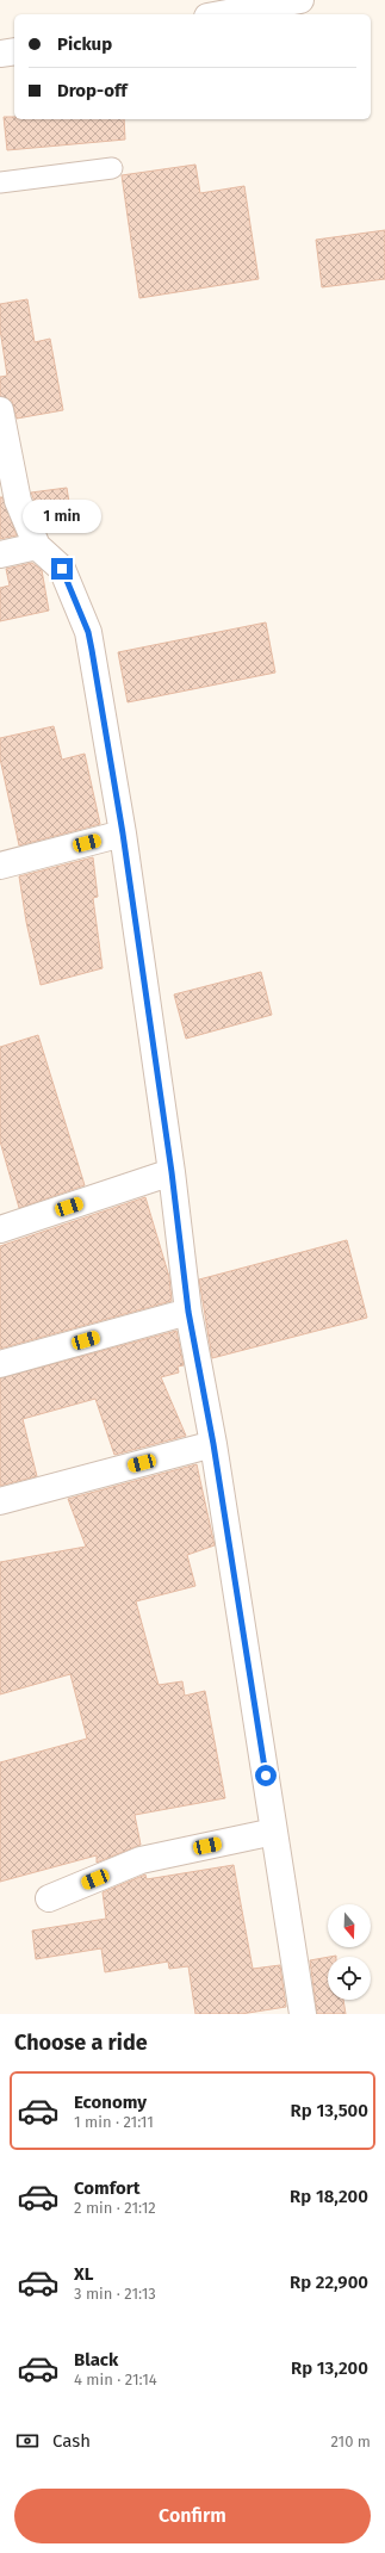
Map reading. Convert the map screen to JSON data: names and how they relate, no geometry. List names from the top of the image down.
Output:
{
  "north": "bottom",
  "page": {
    "banner": ["Pickup", "Drop-off"],
    "bubble": "1 min",
    "heading": "Choose a ride",
    "list": [
      {
        "name": "Economy",
        "note": "1 min · 21:11",
        "value": "Rp 13,500"
      },
      {
        "name": "Comfort",
        "note": "2 min · 21:12",
        "value": "Rp 18,200"
      },
      {
        "name": "XL",
        "note": "3 min · 21:13",
        "value": "Rp 22,900"
      },
      {
        "name": "Black",
        "note": "4 min · 21:14",
        "value": "Rp 13,200"
      }
    ],
    "pay": ["Cash", "210 m"],
    "buttons": "Confirm"
  }
}
